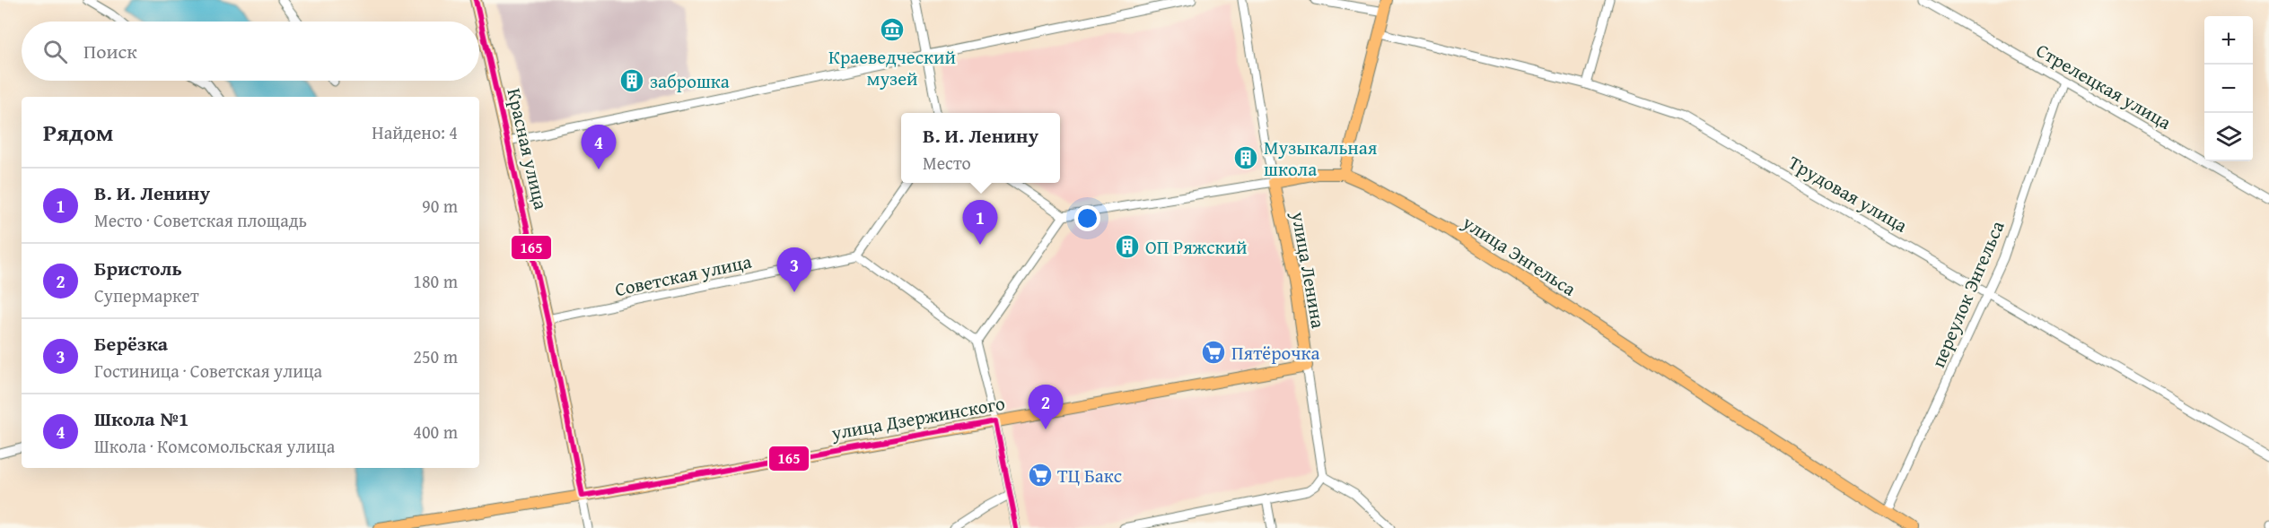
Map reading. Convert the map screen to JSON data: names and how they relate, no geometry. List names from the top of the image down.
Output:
{
  "streets": {
    "main road": [
      "Красная улица",
      "улица Энгельса",
      "улица Ленина",
      "улица Дзержинского"
    ],
    "street": [
      "Стрелецкая улица",
      "Трудовая улица",
      "Советская улица",
      "переулок Энгельса"
    ]
  },
  "crossings": [
    ["Стрелецкая улица", "переулок Энгельса"],
    ["Красная улица", "Советская улица"],
    ["Красная улица", "улица Дзержинского"],
    ["Трудовая улица", "переулок Энгельса"],
    ["улица Энгельса", "улица Ленина"],
    ["улица Энгельса", "переулок Энгельса"],
    ["улица Ленина", "улица Дзержинского"]
  ],
  "places": {
    "museum": ["Краеведческий музей"],
    "building": ["заброшка", "Музыкальная школа", "ОП Ряжский"],
    "supermarket": ["Пятёрочка", "ТЦ Бакс"]
  },
  "lines": ["transit line 165"],
  "page": {
    "map_buttons": ["+", "−"],
    "search": "Поиск",
    "heading": ["Рядом", "Найдено: 4"],
    "popup": ["В. И. Ленину", "Место"],
    "pins": [
      "4",
      "1",
      "3",
      "2"
    ],
    "list": [
      {
        "mark": "1",
        "name": "В. И. Ленину",
        "note": "Место · Советская площадь",
        "value": "90 m"
      },
      {
        "mark": "2",
        "name": "Бристоль",
        "note": "Супермаркет",
        "value": "180 m"
      },
      {
        "mark": "3",
        "name": "Берёзка",
        "note": "Гостиница · Советская улица",
        "value": "250 m"
      },
      {
        "mark": "4",
        "name": "Школа №1",
        "note": "Школа · Комсомольская улица",
        "value": "400 m"
      }
    ]
  }
}
